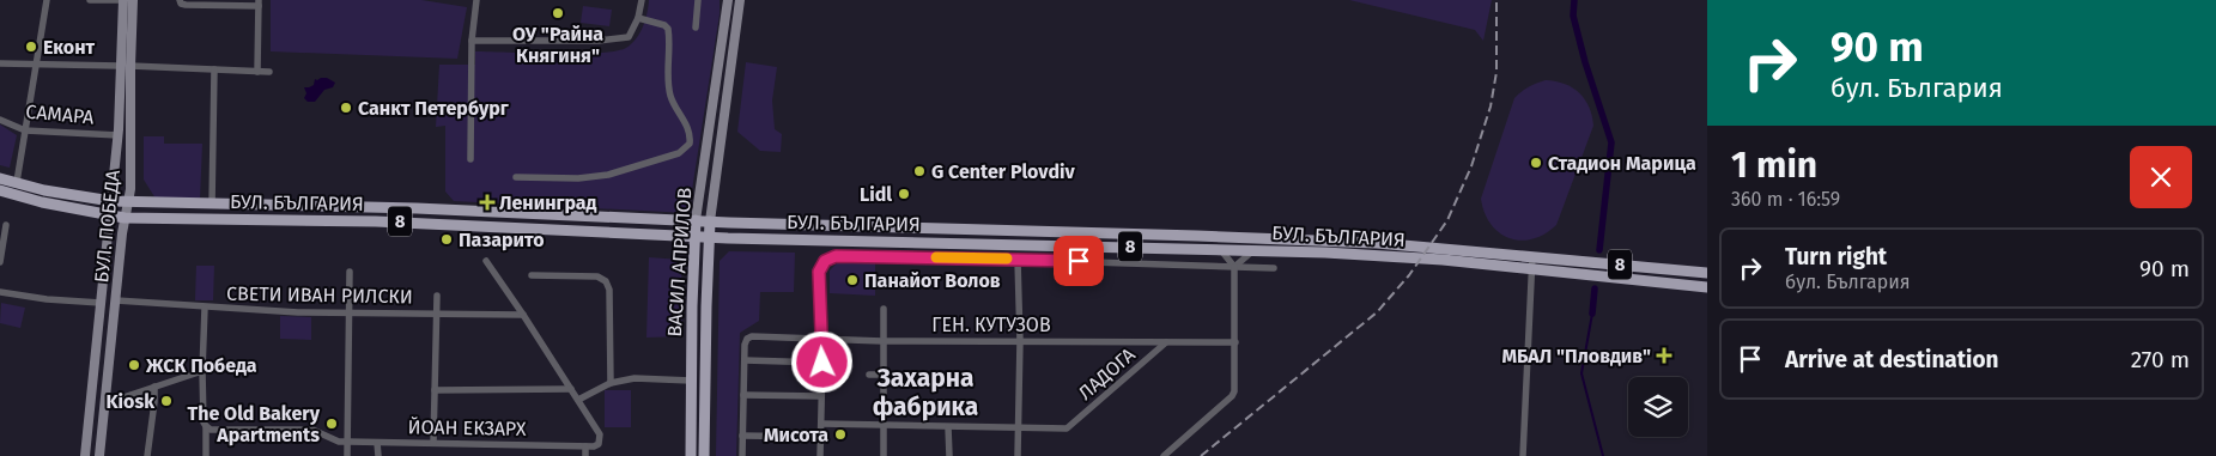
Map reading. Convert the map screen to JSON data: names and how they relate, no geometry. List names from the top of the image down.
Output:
{
  "streets": {
    "main road": [
      "БУЛ. БЪЛГАРИЯ",
      "8",
      "БУЛ. ПОБЕДА",
      "ВАСИЛ АПРИЛОВ"
    ],
    "street": [
      "САМАРА",
      "СВЕТИ ИВАН РИЛСКИ",
      "ГЕН. КУТУЗОВ",
      "ЛАДОГА",
      "ЙОАН ЕКЗАРХ"
    ]
  },
  "crossings": [
    ["САМАРА", "БУЛ. ПОБЕДА"],
    ["БУЛ. БЪЛГАРИЯ", "БУЛ. ПОБЕДА"],
    ["БУЛ. БЪЛГАРИЯ", "ВАСИЛ АПРИЛОВ"],
    ["БУЛ. БЪЛГАРИЯ", "ГЕН. КУТУЗОВ"],
    ["БУЛ. ПОБЕДА", "СВЕТИ ИВАН РИЛСКИ"],
    ["ГЕН. КУТУЗОВ", "ЛАДОГА"]
  ],
  "districts": ["Захарна фабрика"],
  "places": {
    "other": [
      "ОУ \"Райна Княгиня\"",
      "Еконт",
      "Санкт Петербург",
      "Стадион Марица",
      "G Center Plovdiv",
      "Lidl",
      "Пазарито",
      "Панайот Волов",
      "ЖСК Победа",
      "Kiosk",
      "The Old Bakery Apartments",
      "Мисота"
    ],
    "health": ["Ленинград", "МБАЛ \"Пловдив\""]
  },
  "page": {
    "turn": ["90 m", "бул. България"],
    "heading": ["1 min", "360 m · 16:59"],
    "list": [
      {
        "name": "Turn right",
        "note": "бул. България",
        "value": "90 m"
      },
      {
        "name": "Arrive at destination",
        "value": "270 m"
      }
    ]
  }
}
